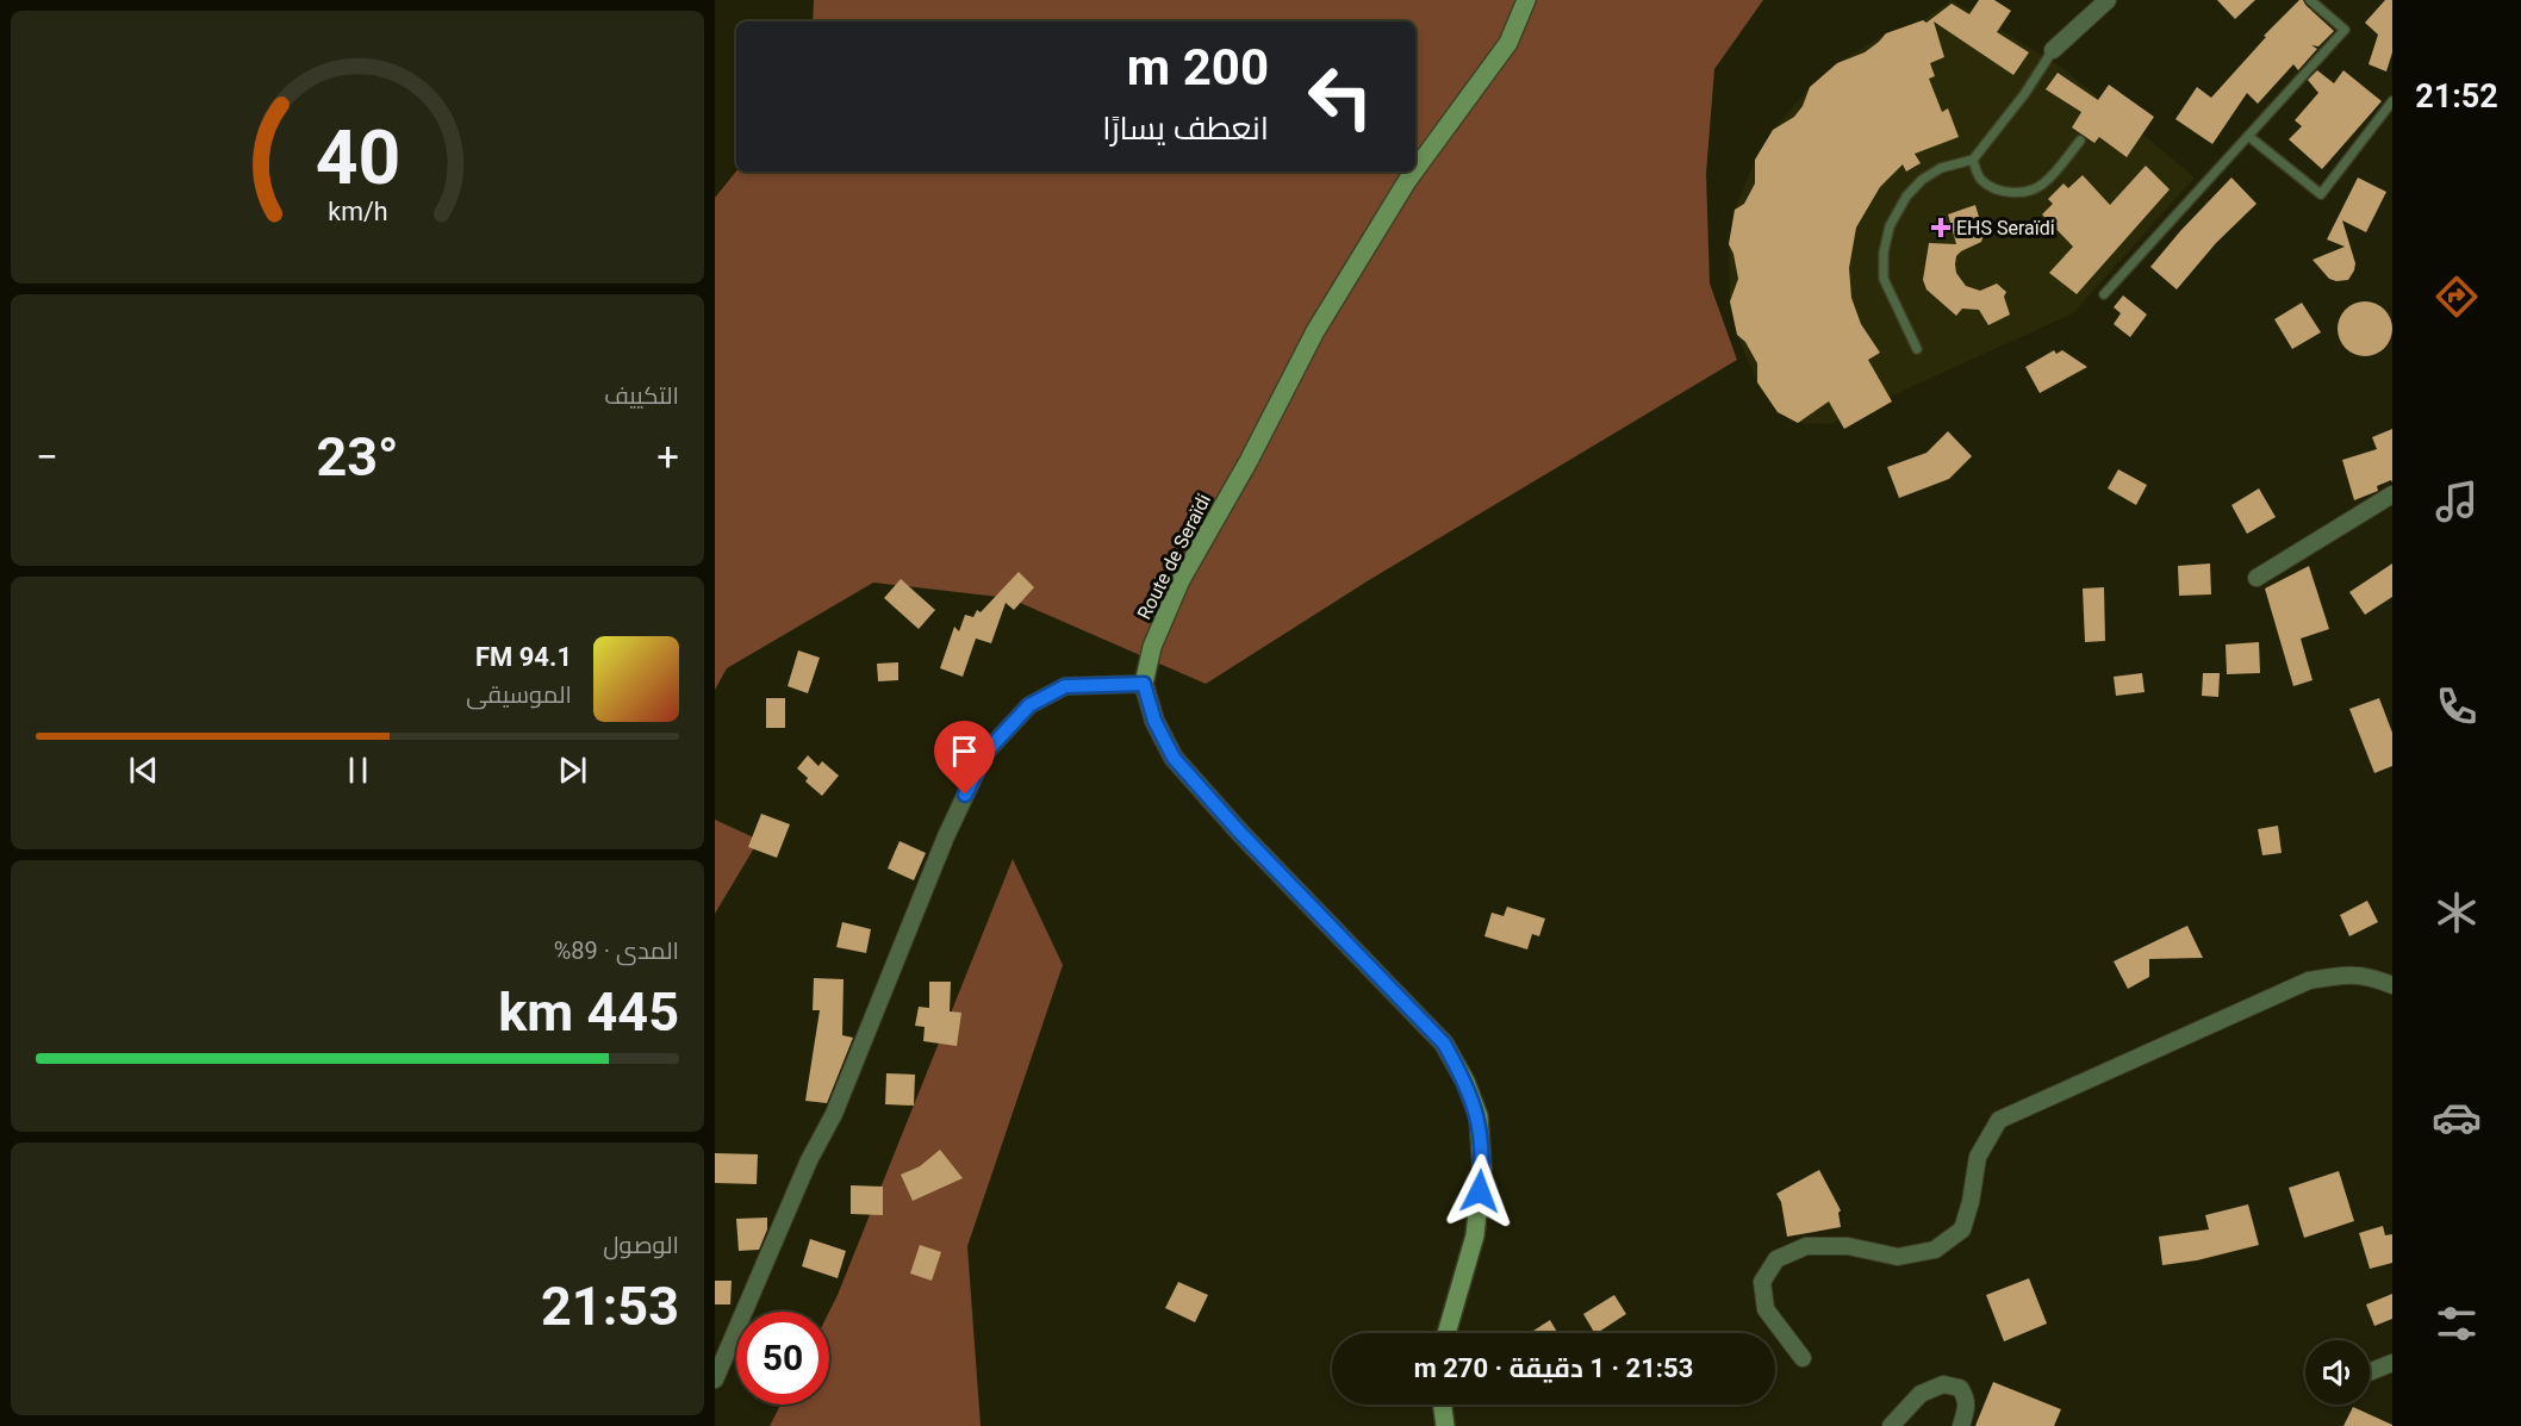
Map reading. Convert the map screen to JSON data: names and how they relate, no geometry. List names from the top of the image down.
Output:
{
  "streets": {
    "main road": ["Route de Seraïdi"]
  },
  "places": {
    "health": ["EHS Seraïdi"]
  },
  "page": {
    "tabs": "21:52",
    "turn": ["200 m", "انعطف يسارًا"],
    "tile": [
      "التكييف",
      ["المدى · 89%", "445 km"],
      ["الوصول", "21:53"]
    ],
    "heat": ["−", "23°", "+"],
    "song": ["94.1 FM", "الموسيقى"],
    "limit": "50",
    "trip": "21:53 · 1 دقيقة · 270 m",
    "gauge": ["40", "km/h"]
  }
}
